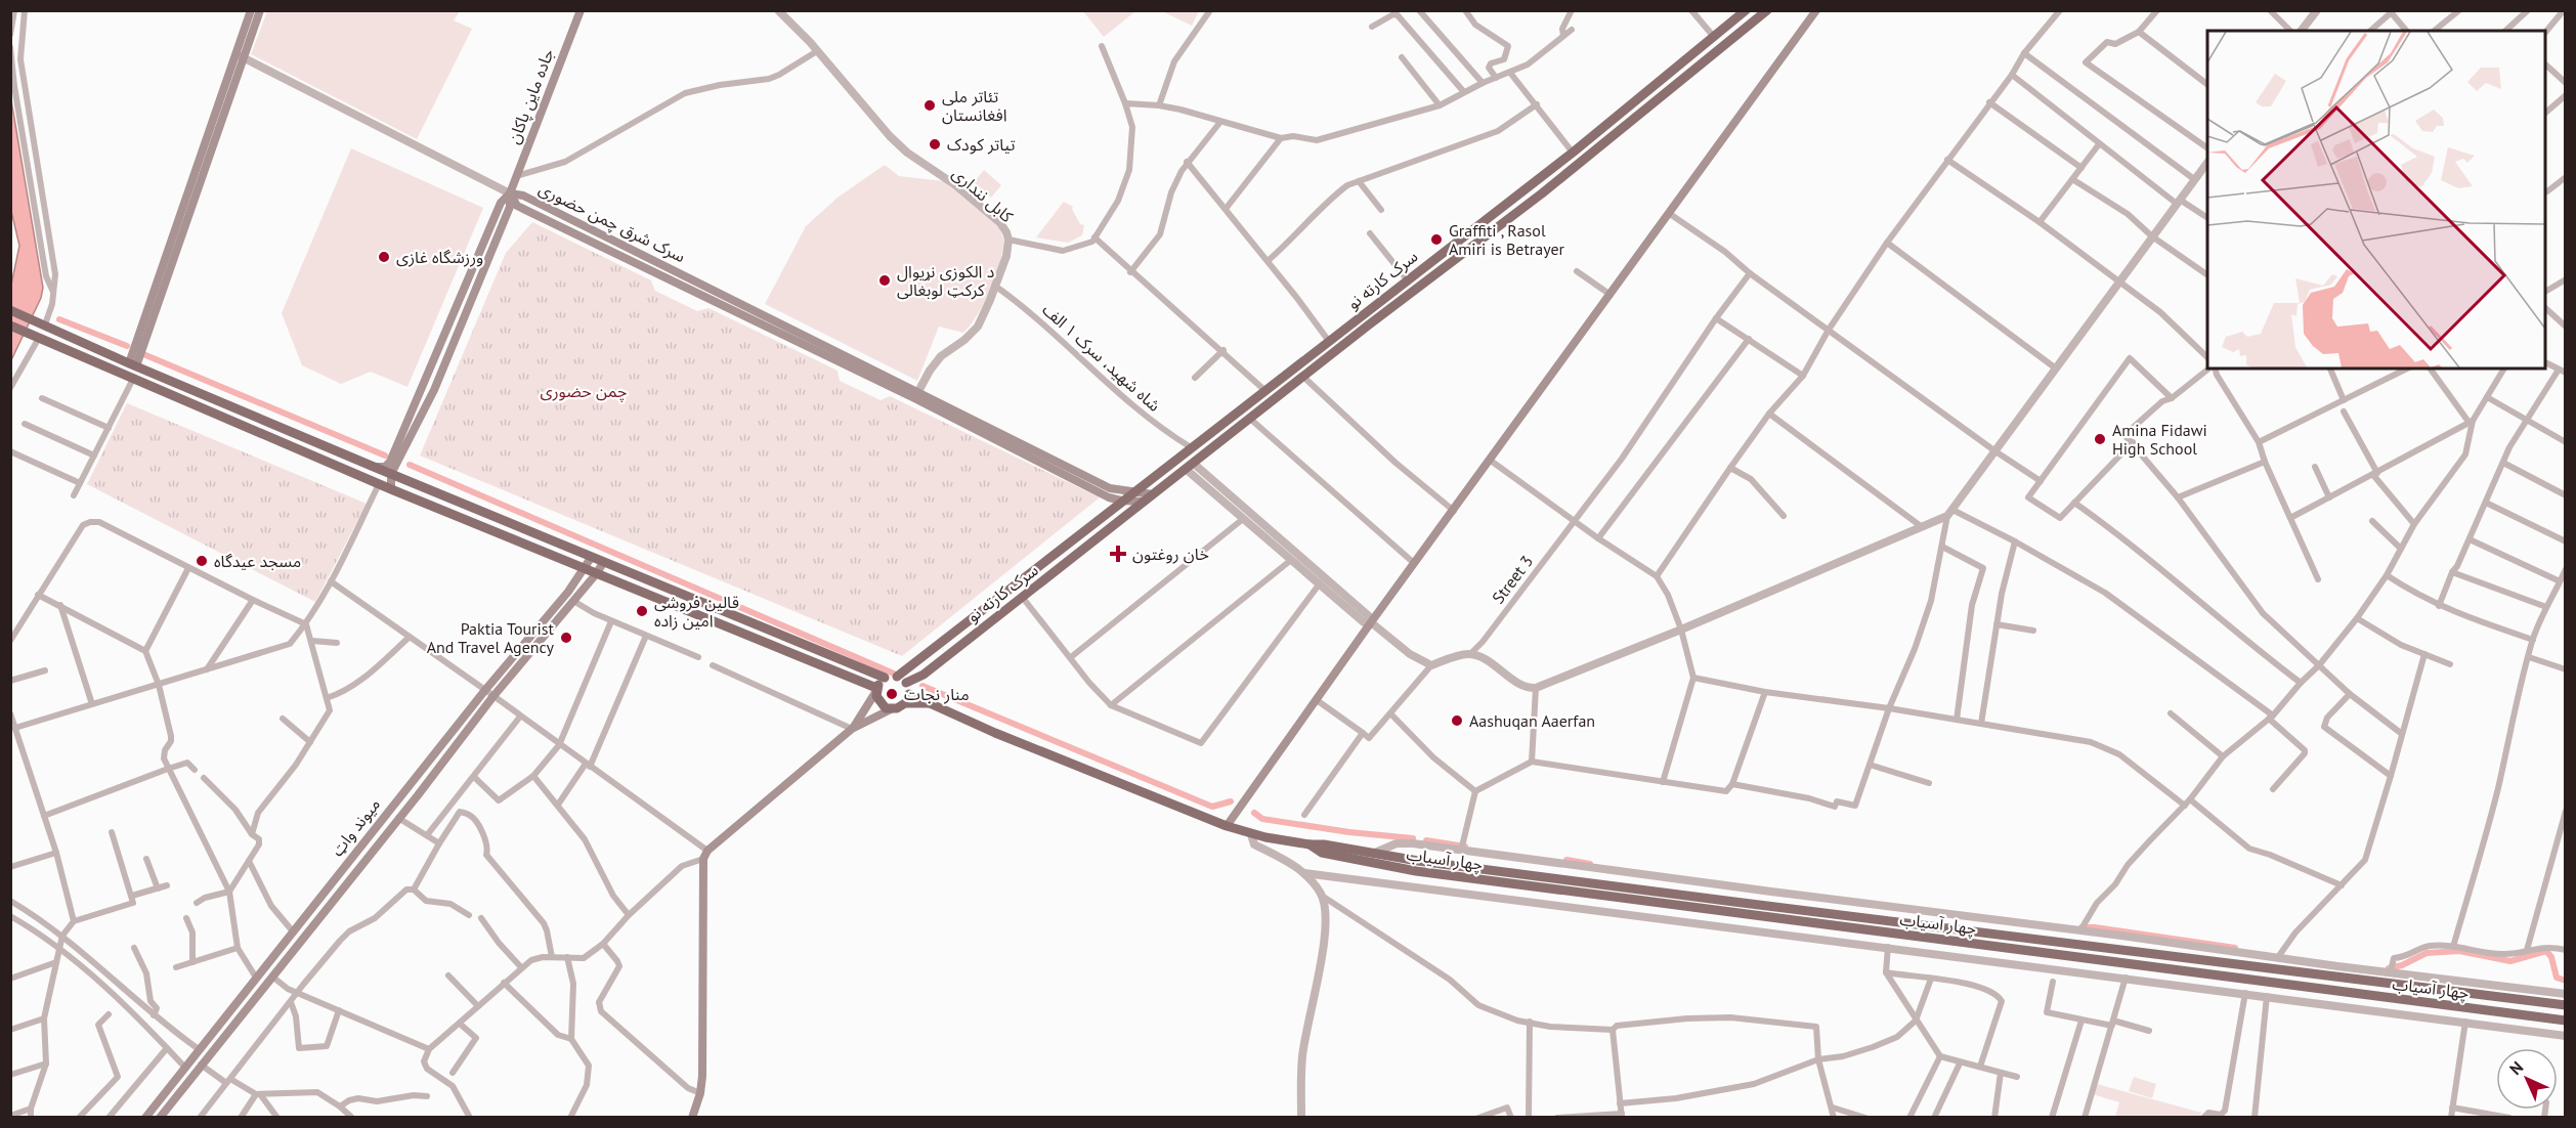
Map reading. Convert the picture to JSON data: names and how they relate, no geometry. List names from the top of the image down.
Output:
{
  "streets": {
    "highway": ["سرک کارته نو", "چهار آسیاب"],
    "main road": ["جاده ماین پاکان", "سرک شرق چمن حضوری", "میوند واټ"],
    "street": ["کابل ننداری", "شاه شهید، سرک ۱ الف", "Street 3"]
  },
  "crossings": [
    ["جاده ماین پاکان", "سرک شرق چمن حضوری"],
    ["کابل ننداری", "سرک شرق چمن حضوری"],
    ["کابل ننداری", "شاه شهید، سرک ۱ الف"],
    ["سرک شرق چمن حضوری", "سرک کارته نو"],
    ["سرک کارته نو", "شاه شهید، سرک ۱ الف"],
    ["سرک کارته نو", "چهار آسیاب"]
  ],
  "parks": ["چمن حضوری"],
  "places": {
    "other": [
      "تئاتر ملی افغانستان",
      "تیاتر کودک",
      "Graffiti , Rasol Amiri is Betrayer",
      "ورزشگاه غازی",
      "د الکوزی نړیوال کرکټ لوبغالی",
      "Amina Fidawi High School",
      "مسجد عیدگاه",
      "قالین فروشی امین زاده",
      "Paktia Tourist And Travel Agency",
      "منار نجات",
      "Aashuqan Aaerfan"
    ],
    "health": ["خان روغتون"]
  },
  "north": "top left"
}
